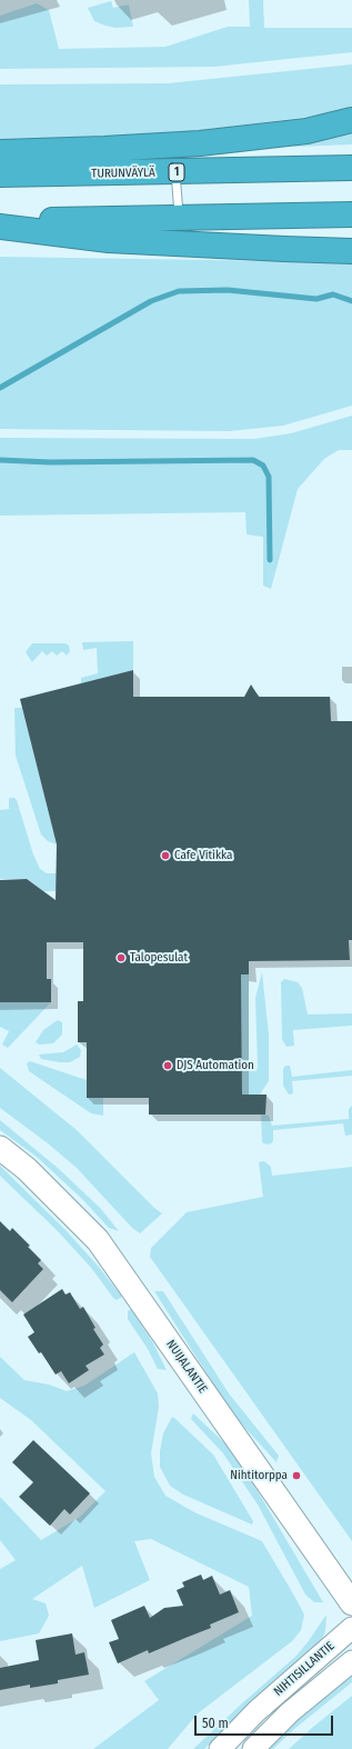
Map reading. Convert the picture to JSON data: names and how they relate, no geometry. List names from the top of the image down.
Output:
{
  "streets": {
    "highway": ["1", "TURUNVÄYLÄ"],
    "main road": ["NUIJALANTIE"],
    "street": ["NIHTISILLANTIE"]
  },
  "places": [
    "Cafe Vitikka",
    "Talopesulat",
    "DJS Automation",
    "Nihtitorppa"
  ],
  "scale_bar": "50 m"
}
